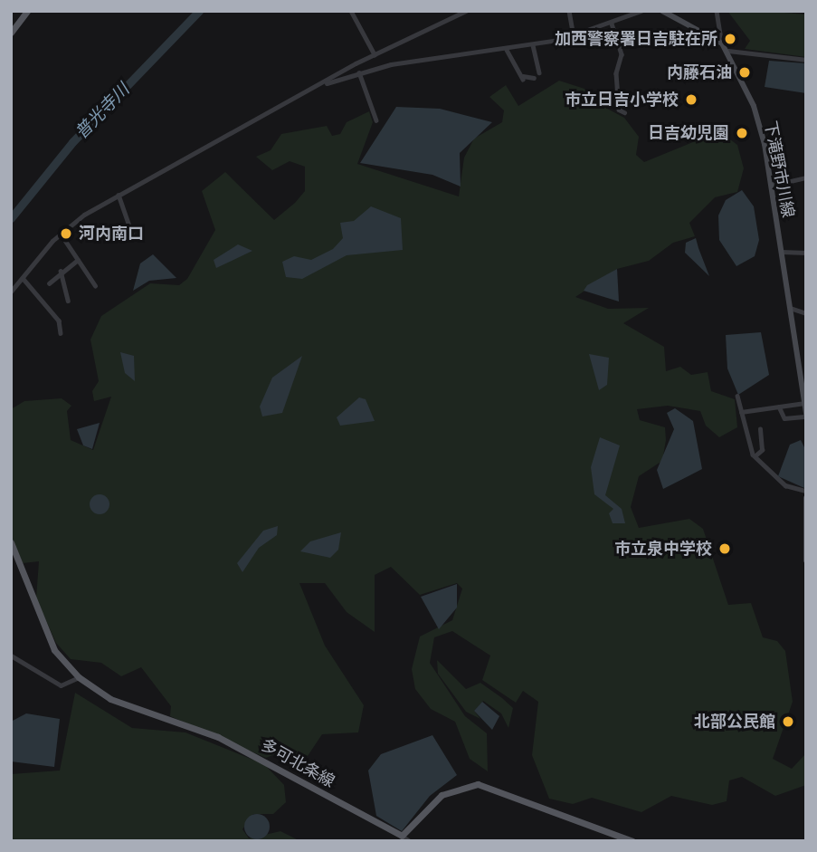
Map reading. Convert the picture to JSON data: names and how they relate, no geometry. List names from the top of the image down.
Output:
{
  "streets": {
    "main road": ["下滝野市川線", "多可北条線"]
  },
  "water": ["普光寺川"],
  "places": [
    "加西警察署日吉駐在所",
    "内藤石油",
    "市立日吉小学校",
    "日吉幼児園",
    "河内南口",
    "市立泉中学校",
    "北部公民館"
  ]
}
